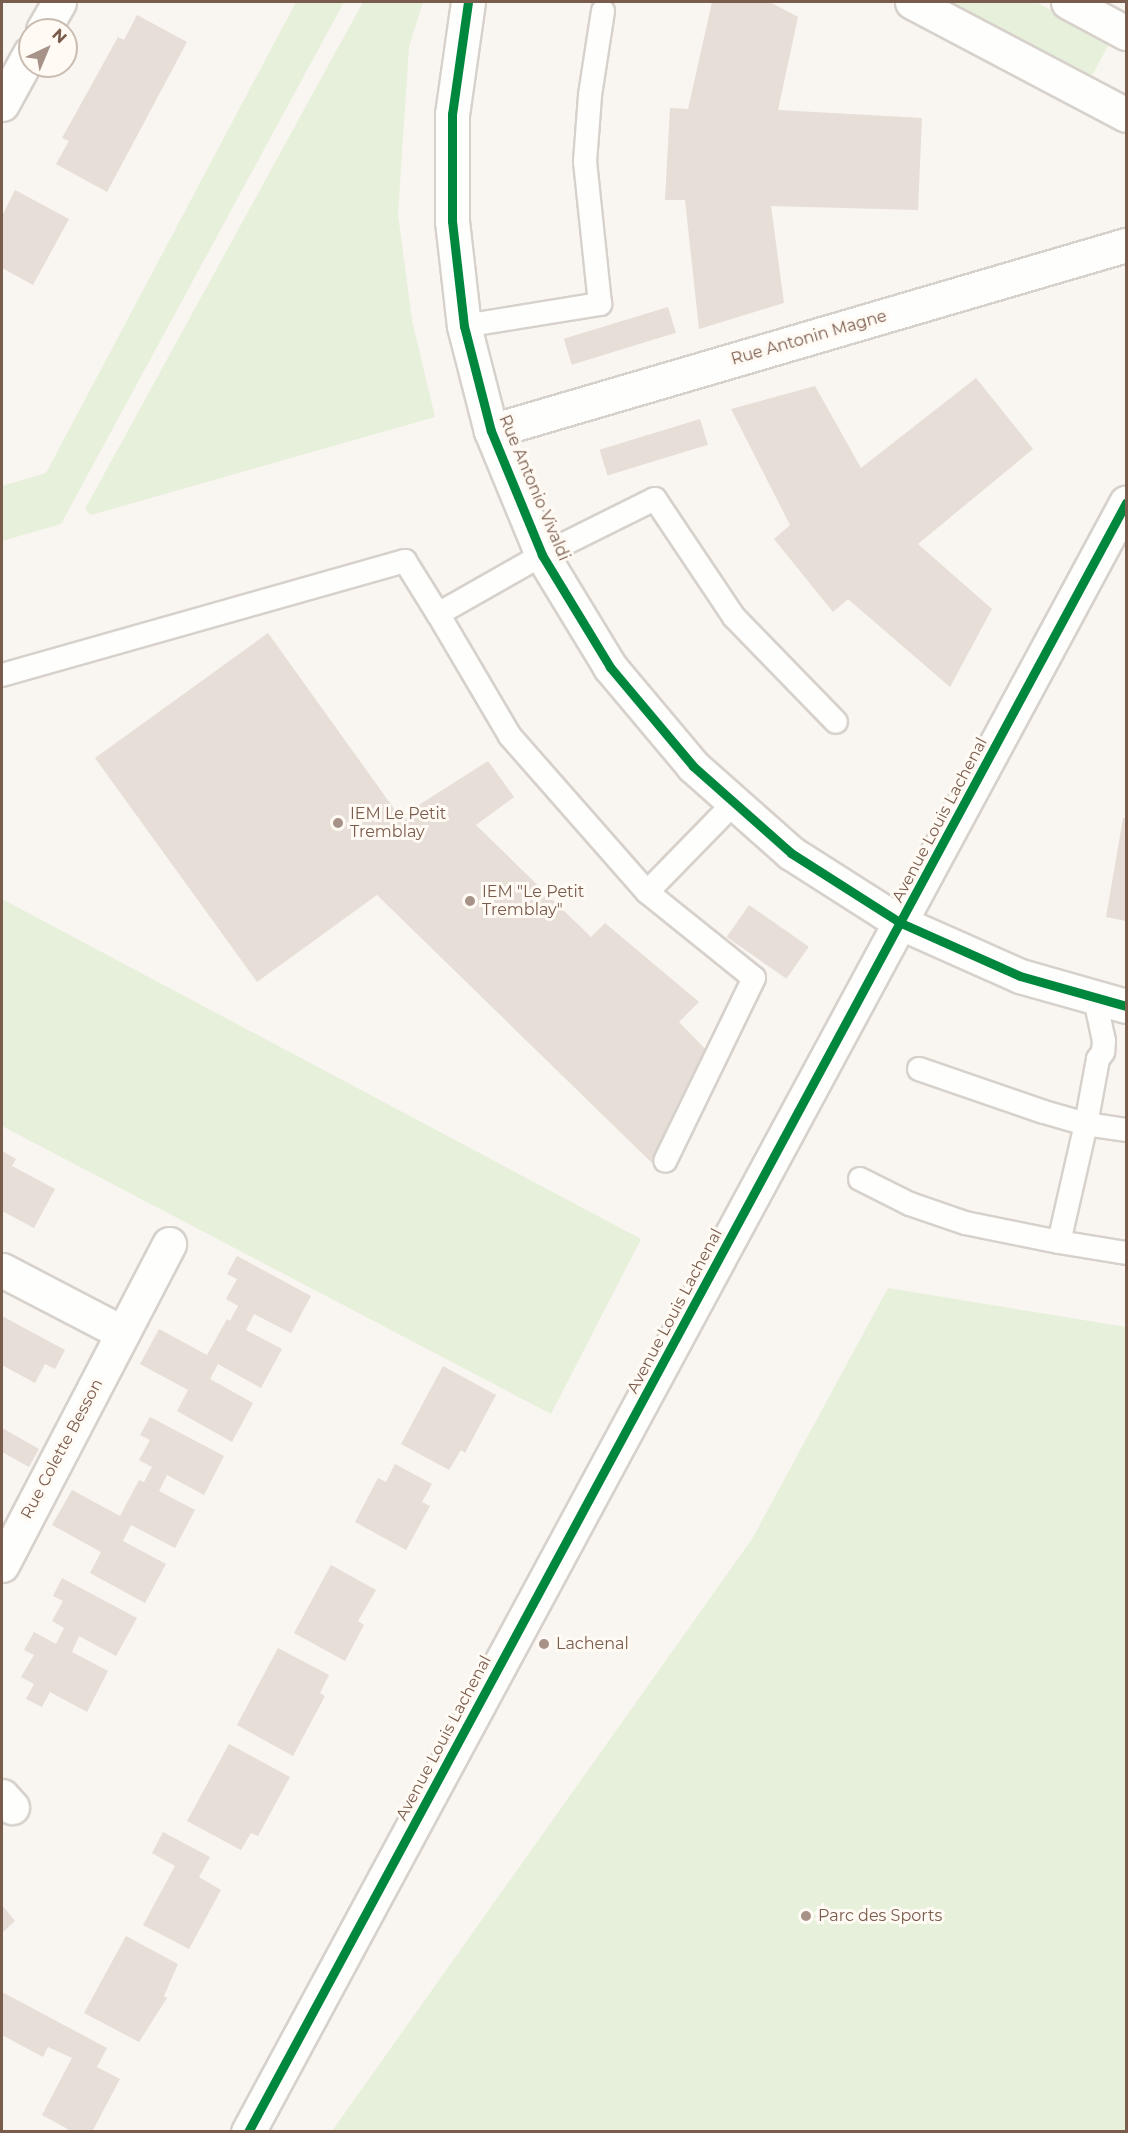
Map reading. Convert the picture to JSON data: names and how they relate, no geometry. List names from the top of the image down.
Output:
{
  "streets": {
    "street": [
      "Rue Antonin Magne",
      "Rue Antonio Vivaldi",
      "Avenue Louis Lachenal",
      "Rue Colette Besson"
    ]
  },
  "crossings": [
    ["Rue Antonin Magne", "Rue Antonio Vivaldi"],
    ["Rue Antonio Vivaldi", "Avenue Louis Lachenal"]
  ],
  "places": [
    "IEM Le Petit Tremblay",
    "IEM \"Le Petit Tremblay\"",
    "Lachenal",
    "Parc des Sports"
  ],
  "north": "top right"
}
